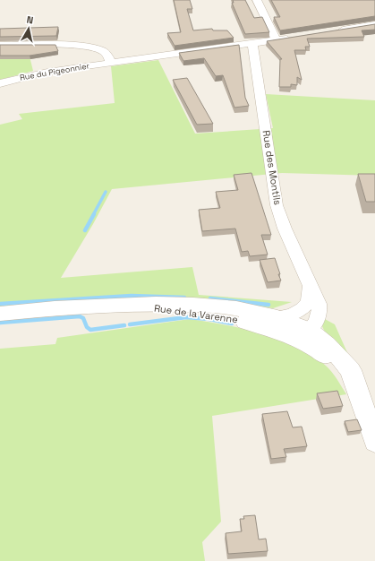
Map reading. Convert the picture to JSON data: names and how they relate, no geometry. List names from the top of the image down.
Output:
{
  "streets": {
    "street": ["Rue du Pigeonnier", "Rue des Montils", "Rue de la Varenne"]
  },
  "crossings": [
    ["Rue du Pigeonnier", "Rue des Montils"],
    ["Rue des Montils", "Rue de la Varenne"]
  ],
  "north": "top"
}
